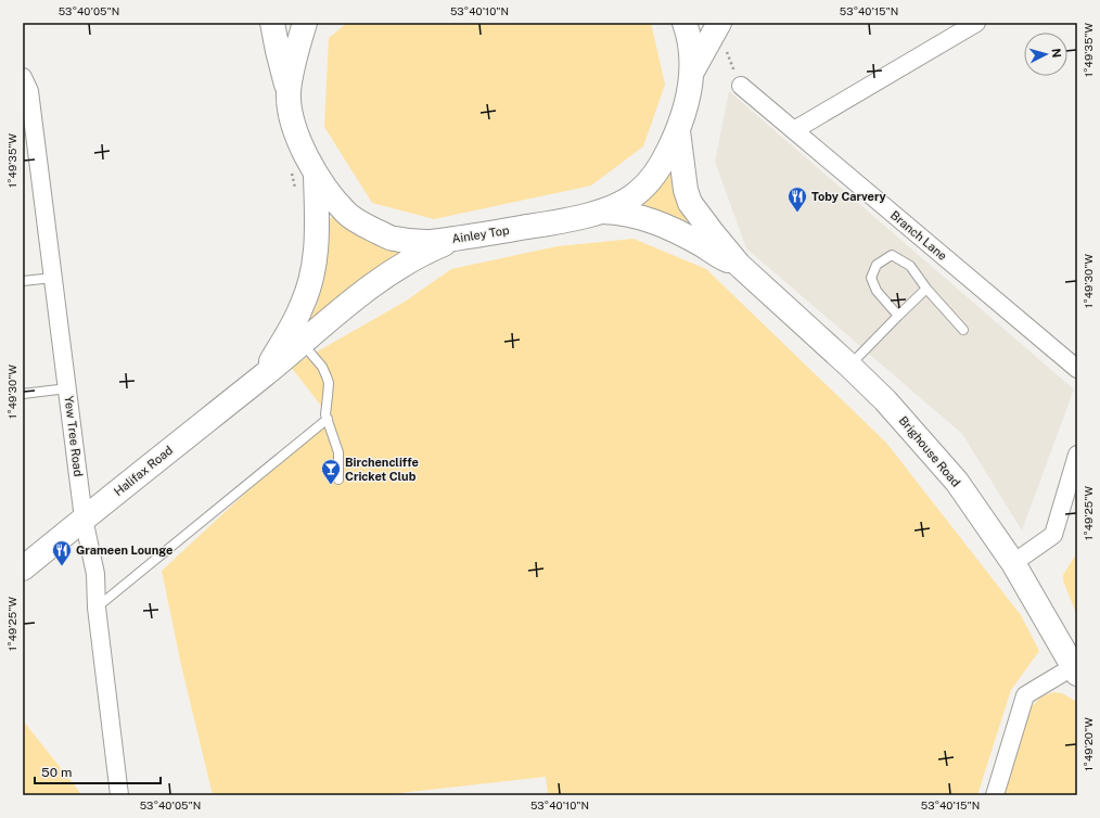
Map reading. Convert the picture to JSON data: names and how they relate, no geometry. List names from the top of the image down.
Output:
{
  "streets": {
    "main road": ["Ainley Top", "Brighouse Road", "Halifax Road"],
    "street": ["Branch Lane", "Yew Tree Road"]
  },
  "crossings": [
    ["Ainley Top", "Halifax Road"],
    ["Yew Tree Road", "Halifax Road"]
  ],
  "places": {
    "restaurant": ["Toby Carvery", "Grameen Lounge"],
    "bar": ["Birchencliffe Cricket Club"]
  },
  "scale_bar": "50 m",
  "north": "right",
  "coordinates": [
    "53°40'05\"N",
    "53°40'10\"N",
    "53°40'15\"N",
    "1°49'35\"W",
    "1°49'30\"W",
    "1°49'25\"W",
    "1°49'20\"W"
  ]
}
